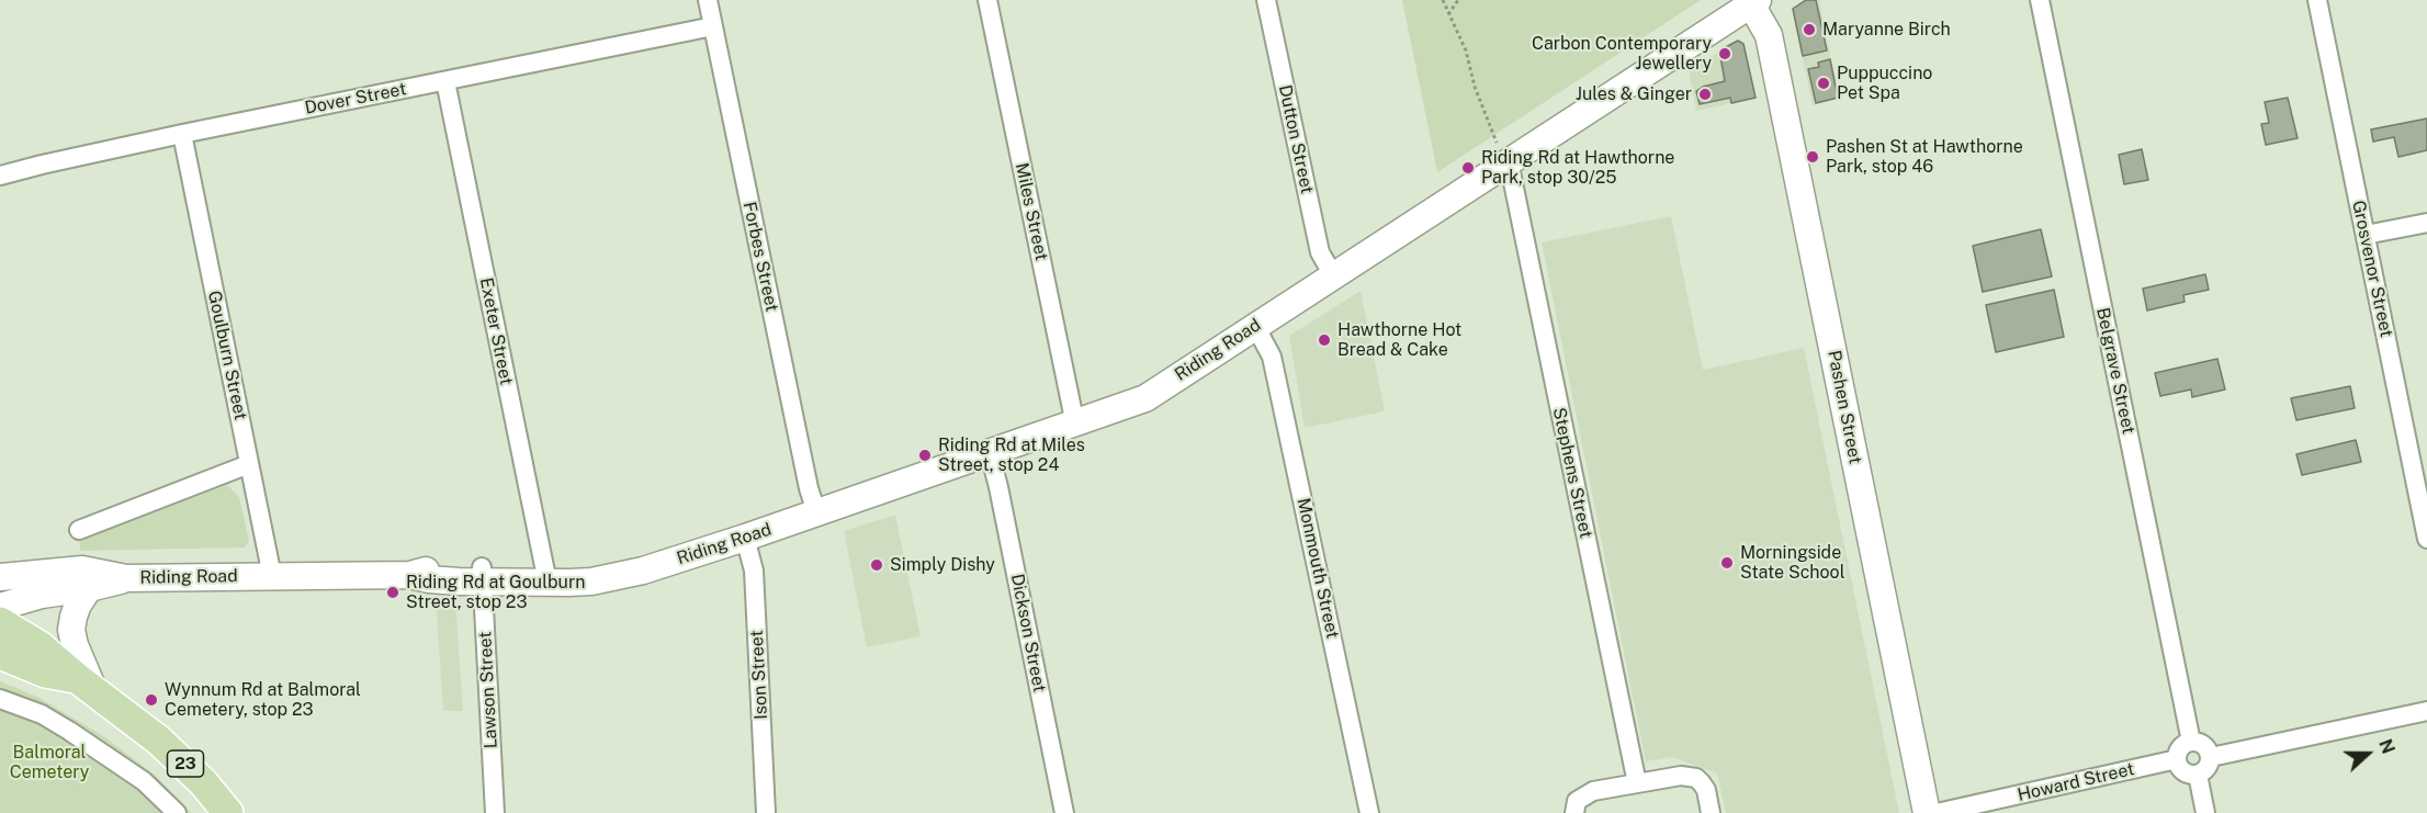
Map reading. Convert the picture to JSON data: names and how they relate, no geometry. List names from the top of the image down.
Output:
{
  "streets": {
    "main road": ["Riding Road", "Pashen Street", "23"],
    "street": [
      "Dover Street",
      "Dutton Street",
      "Miles Street",
      "Forbes Street",
      "Grosvenor Street",
      "Exeter Street",
      "Goulburn Street",
      "Belgrave Street",
      "Stephens Street",
      "Monmouth Street",
      "Dickson Street",
      "Ison Street",
      "Lawson Street",
      "Howard Street"
    ]
  },
  "crossings": [
    ["Dover Street", "Forbes Street"],
    ["Dover Street", "Exeter Street"],
    ["Dover Street", "Goulburn Street"],
    ["Dutton Street", "Riding Road"],
    ["Miles Street", "Riding Road"],
    ["Forbes Street", "Riding Road"],
    ["Exeter Street", "Riding Road"],
    ["Riding Road", "Goulburn Street"],
    ["Riding Road", "Pashen Street"],
    ["Riding Road", "Stephens Street"],
    ["Riding Road", "Monmouth Street"],
    ["Riding Road", "Dickson Street"],
    ["Riding Road", "Ison Street"],
    ["Riding Road", "Lawson Street"],
    ["Belgrave Street", "Howard Street"]
  ],
  "parks": ["Balmoral Cemetery"],
  "places": [
    "Maryanne Birch",
    "Carbon Contemporary Jewellery",
    "Puppuccino Pet Spa",
    "Jules & Ginger",
    "Pashen St at Hawthorne Park, stop 46",
    "Riding Rd at Hawthorne Park, stop 30/25",
    "Hawthorne Hot Bread & Cake",
    "Riding Rd at Miles Street, stop 24",
    "Morningside State School",
    "Simply Dishy",
    "Riding Rd at Goulburn Street, stop 23",
    "Wynnum Rd at Balmoral Cemetery, stop 23"
  ],
  "north": "right"
}
